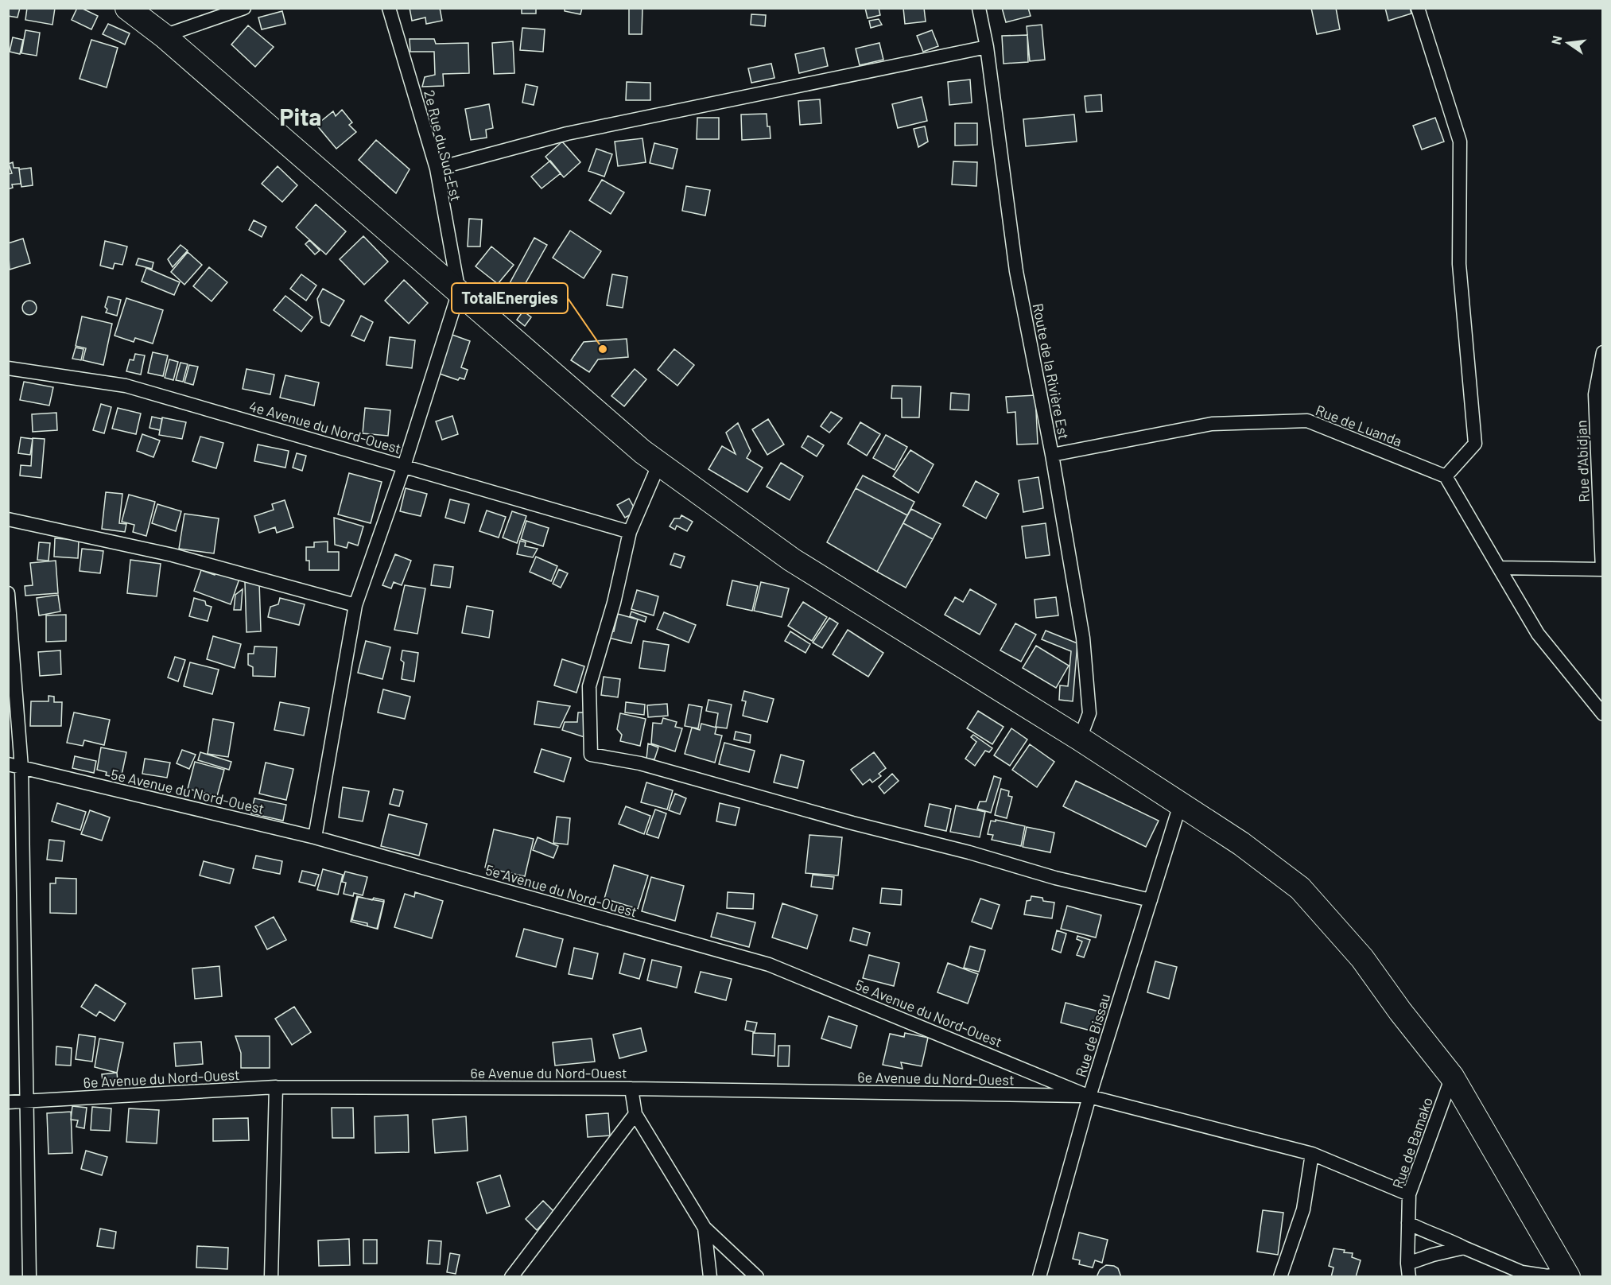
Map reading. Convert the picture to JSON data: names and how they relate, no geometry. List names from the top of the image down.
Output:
{
  "streets": {
    "street": [
      "2e Rue du Sud-Est",
      "Route de la Rivière Est",
      "Rue de Luanda",
      "4e Avenue du Nord-Ouest",
      "Rue d'Abidjan",
      "5e Avenue du Nord-Ouest",
      "Rue de Bissau",
      "6e Avenue du Nord-Ouest",
      "Rue de Bamako"
    ]
  },
  "crossings": [
    ["Route de la Rivière Est", "Rue de Luanda"],
    ["5e Avenue du Nord-Ouest", "Rue de Bissau"],
    ["5e Avenue du Nord-Ouest", "6e Avenue du Nord-Ouest"],
    ["Rue de Bissau", "6e Avenue du Nord-Ouest"]
  ],
  "districts": ["Pita"],
  "places": ["TotalEnergies"],
  "north": "left"
}
